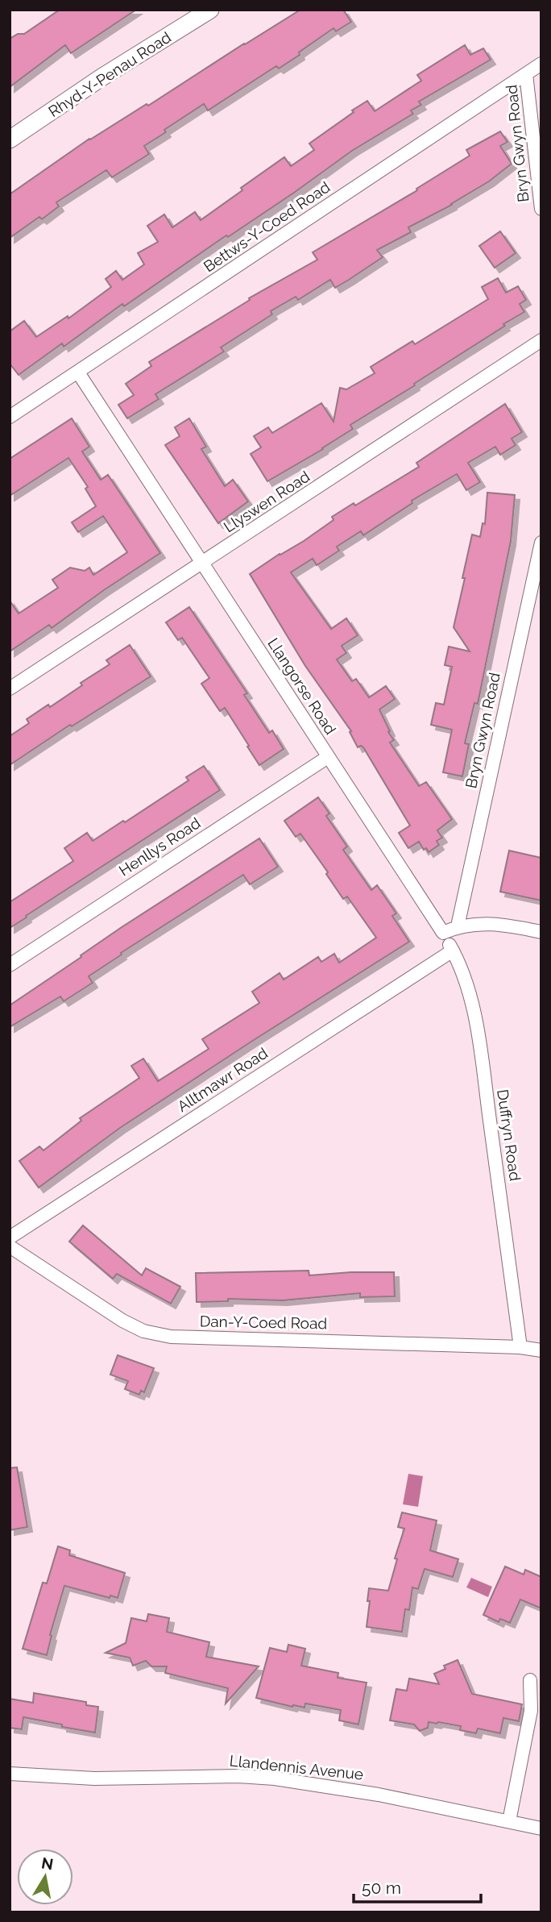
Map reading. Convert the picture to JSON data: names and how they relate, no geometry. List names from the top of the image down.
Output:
{
  "streets": {
    "street": [
      "Rhyd-Y-Penau Road",
      "Bryn Gwyn Road",
      "Bettws-Y-Coed Road",
      "Llyswen Road",
      "Llangorse Road",
      "Henllys Road",
      "Alltmawr Road",
      "Duffryn Road",
      "Dan-Y-Coed Road",
      "Llandennis Avenue"
    ]
  },
  "crossings": [
    ["Bryn Gwyn Road", "Bettws-Y-Coed Road"],
    ["Bettws-Y-Coed Road", "Llangorse Road"],
    ["Llyswen Road", "Llangorse Road"],
    ["Llangorse Road", "Henllys Road"],
    ["Llangorse Road", "Duffryn Road"],
    ["Alltmawr Road", "Duffryn Road"],
    ["Duffryn Road", "Dan-Y-Coed Road"]
  ],
  "scale_bar": "50 m",
  "north": "top"
}
